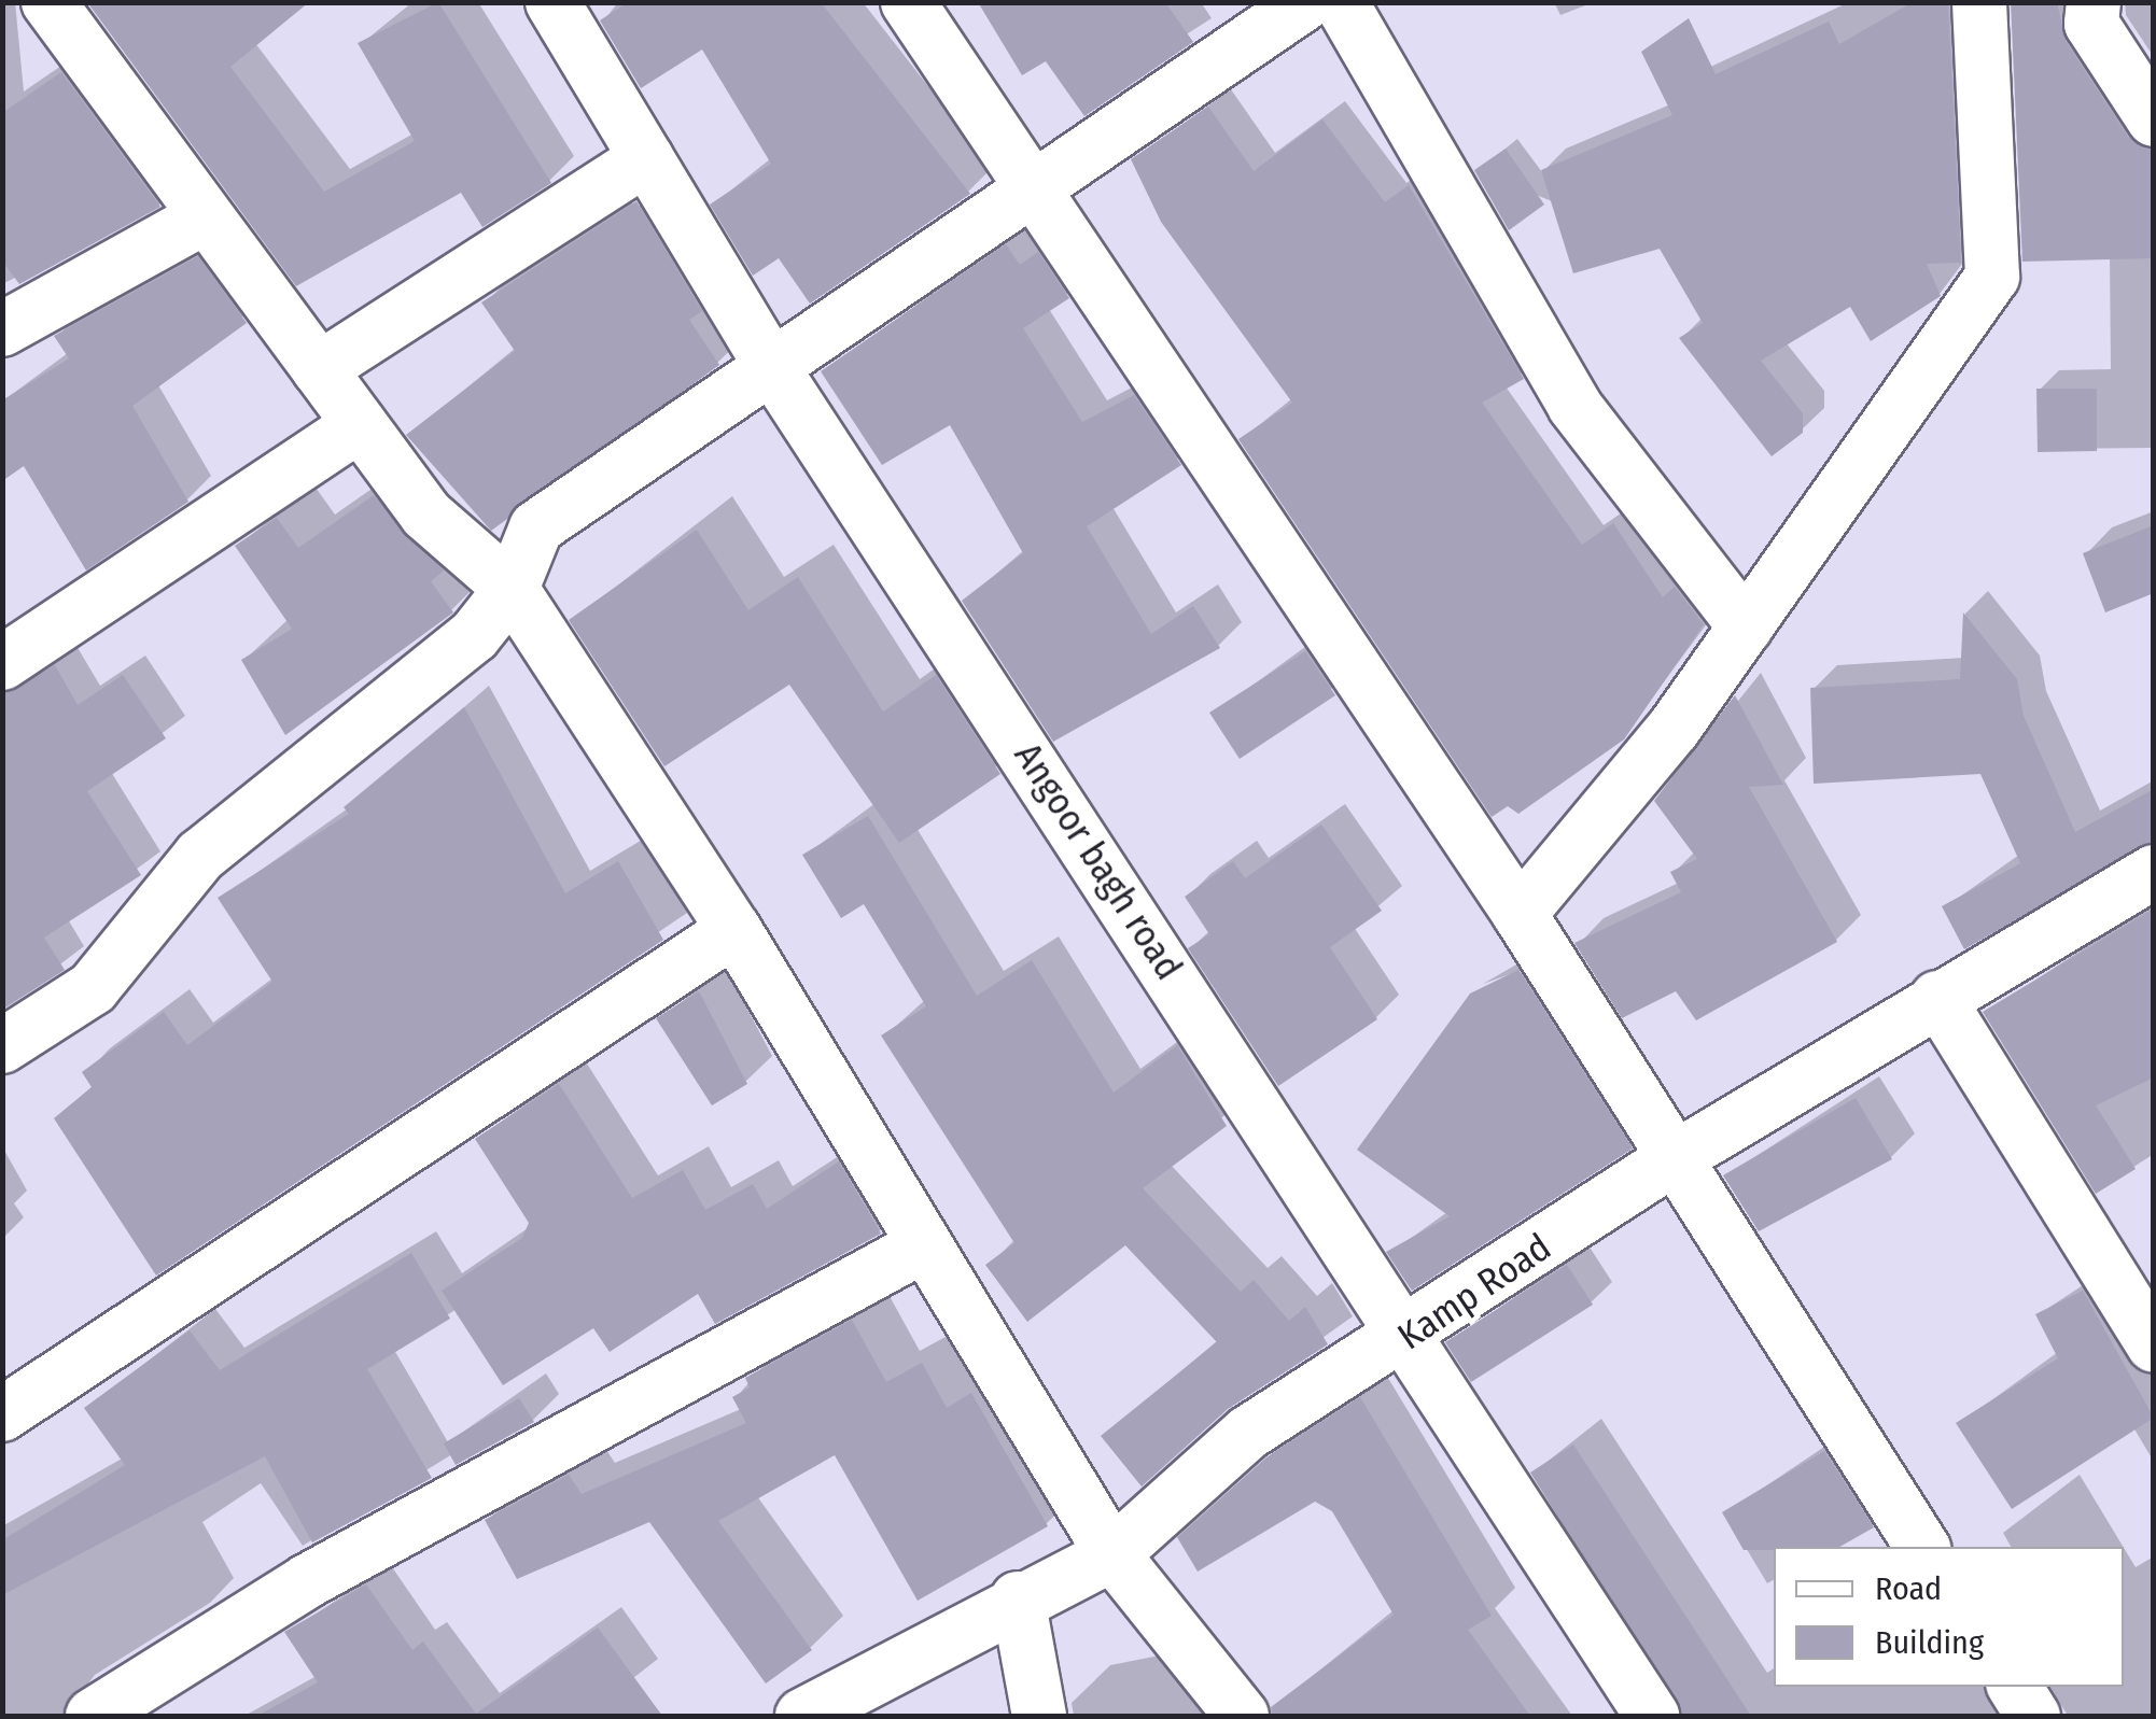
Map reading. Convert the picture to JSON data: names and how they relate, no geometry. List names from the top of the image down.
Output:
{
  "streets": {
    "street": ["Angoor bagh road", "Kamp Road"]
  },
  "crossings": [
    ["Angoor bagh road", "Kamp Road"]
  ],
  "legend": ["Road", "Building"]
}
